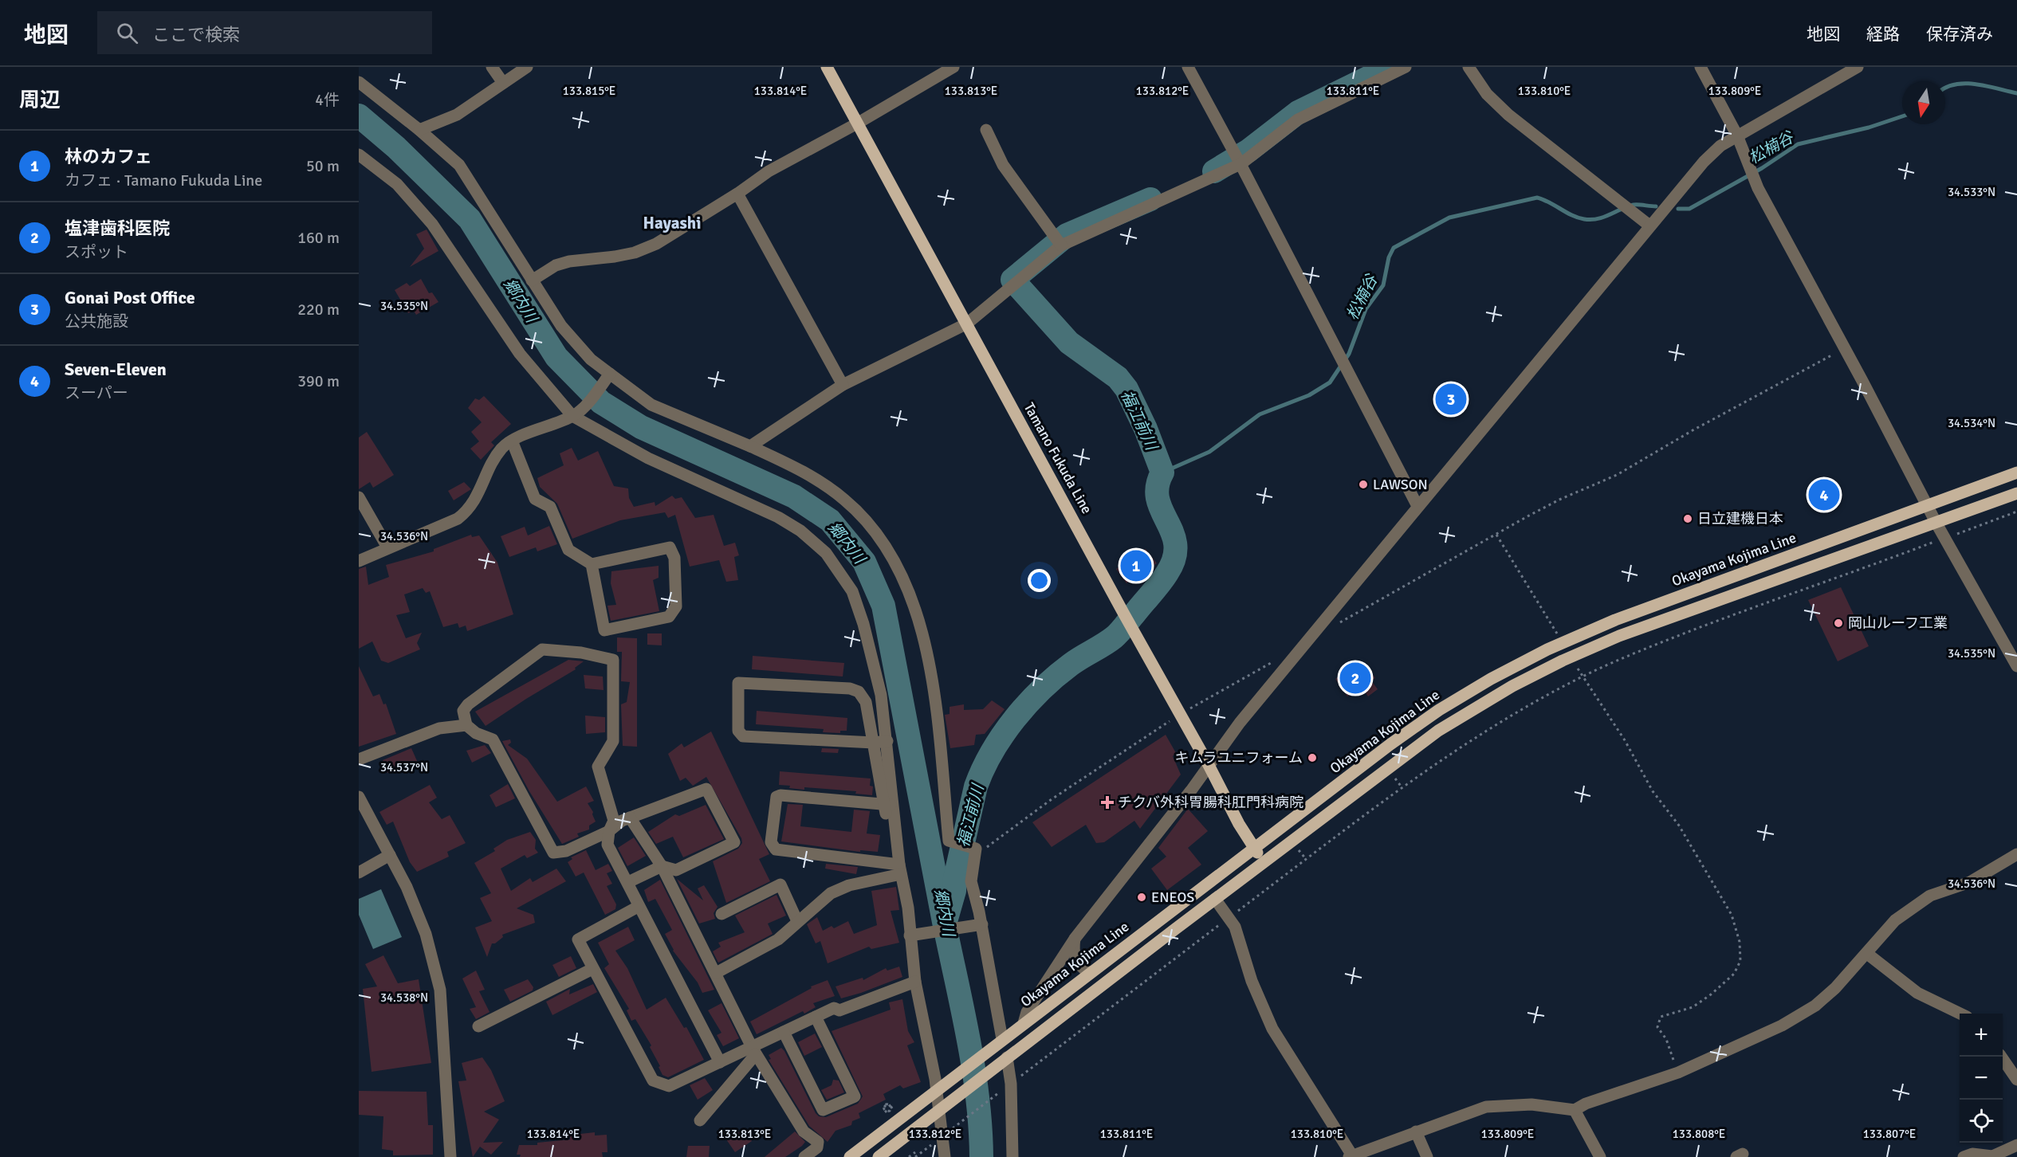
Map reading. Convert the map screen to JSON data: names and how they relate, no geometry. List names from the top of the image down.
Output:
{
  "streets": {
    "main road": ["Tamano Fukuda Line", "Okayama Kojima Line"]
  },
  "crossings": [
    ["Tamano Fukuda Line", "Okayama Kojima Line"]
  ],
  "districts": ["Hayashi"],
  "water": ["松楠谷", "郷内川", "福江前川"],
  "places": {
    "other": [
      "LAWSON",
      "日立建機日本",
      "岡山ルーフ工業",
      "キムラユニフォーム",
      "ENEOS"
    ],
    "health": ["チクバ外科胃腸科肛門科病院"]
  },
  "north": "bottom",
  "page": {
    "header": "地図",
    "search": "ここで検索",
    "nav": ["地図", "経路", "保存済み"],
    "heading": ["周辺", "4件"],
    "list": [
      {
        "mark": "1",
        "name": "林のカフェ",
        "note": "カフェ · Tamano Fukuda Line",
        "value": "50 m"
      },
      {
        "mark": "2",
        "name": "塩津歯科医院",
        "note": "スポット",
        "value": "160 m"
      },
      {
        "mark": "3",
        "name": "Gonai Post Office",
        "note": "公共施設",
        "value": "220 m"
      },
      {
        "mark": "4",
        "name": "Seven-Eleven",
        "note": "スーパー",
        "value": "390 m"
      }
    ],
    "pins": [
      "3",
      "4",
      "1",
      "2"
    ],
    "map_buttons": ["+", "−"]
  },
  "coordinates": [
    "133.815°E",
    "133.814°E",
    "133.813°E",
    "133.812°E",
    "133.811°E",
    "133.810°E",
    "133.809°E",
    "34.533°N",
    "34.535°N",
    "34.534°N",
    "34.536°N",
    "34.537°N",
    "34.538°N",
    "133.808°E",
    "133.807°E"
  ]
}
